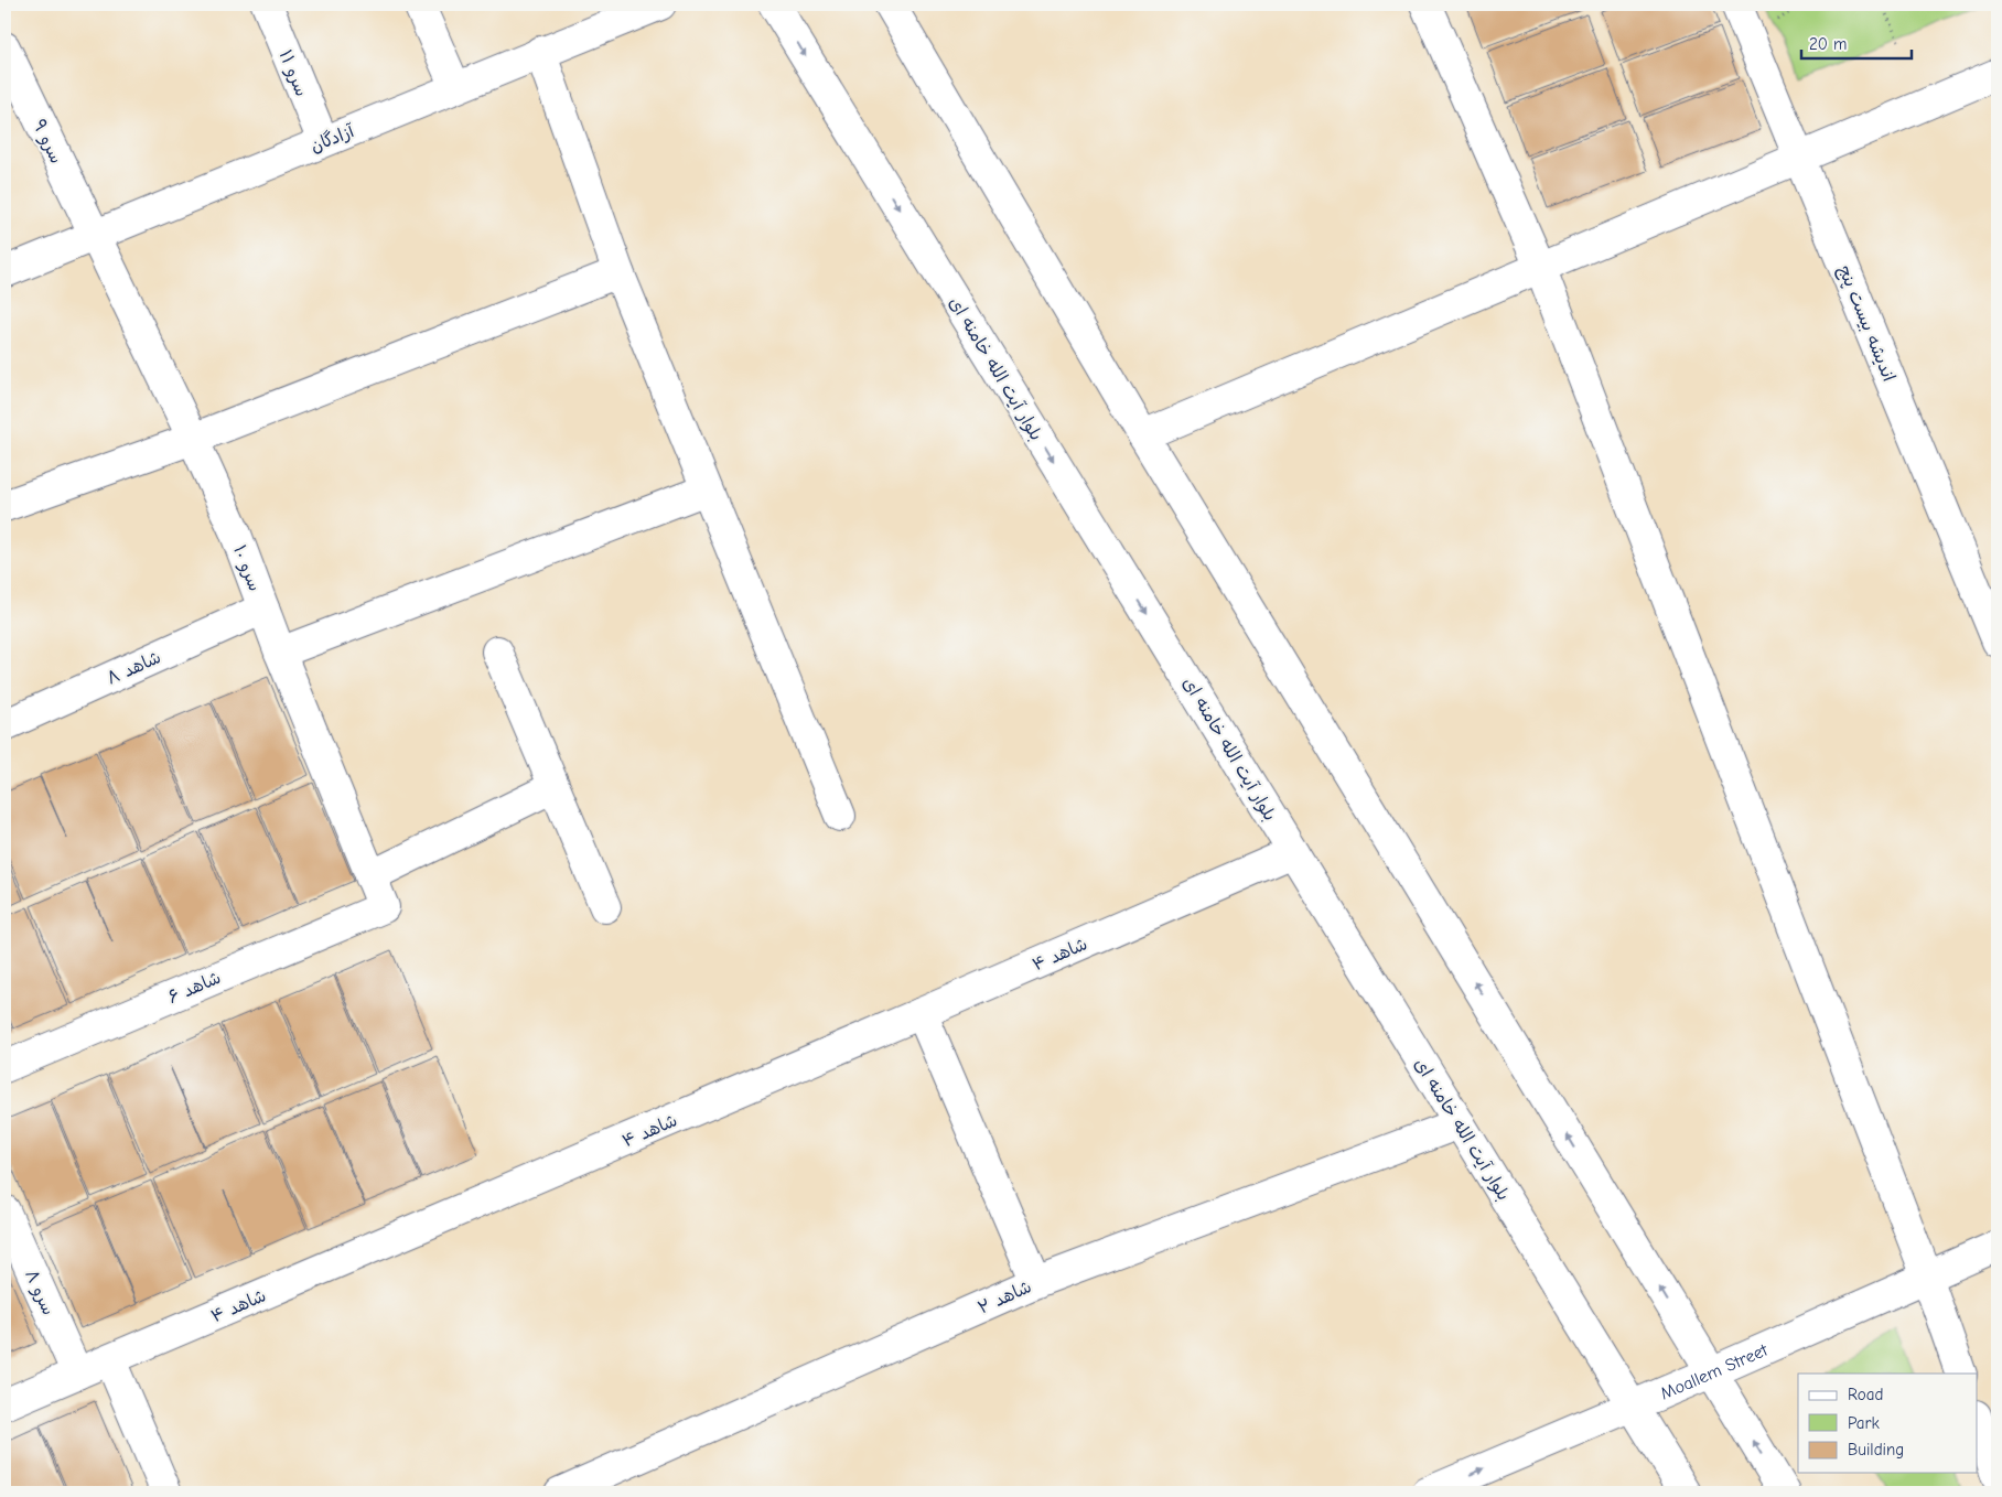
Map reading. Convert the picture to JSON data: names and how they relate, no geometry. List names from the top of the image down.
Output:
{
  "streets": {
    "street": [
      "سرو ۱۱",
      "آزادگان",
      "سرو ۹",
      "اندیشه بیست پنج",
      "بلوار آیت الله خامنه ای",
      "سرو ۱۰",
      "شاهد ۸",
      "شاهد ۴",
      "شاهد ۶",
      "سرو ۸",
      "شاهد ۲",
      "Moallem Street"
    ]
  },
  "crossings": [
    ["سرو ۱۱", "آزادگان"],
    ["آزادگان", "سرو ۹"],
    ["آزادگان", "سرو ۱۰"],
    ["سرو ۹", "سرو ۱۰"],
    ["بلوار آیت الله خامنه ای", "شاهد ۴"],
    ["بلوار آیت الله خامنه ای", "شاهد ۲"],
    ["بلوار آیت الله خامنه ای", "Moallem Street"],
    ["سرو ۱۰", "شاهد ۸"],
    ["سرو ۱۰", "شاهد ۶"],
    ["شاهد ۴", "سرو ۸"]
  ],
  "one_way": ["Moallem Street"],
  "legend": ["Road", "Park", "Building"],
  "scale_bar": "20 m"
}
